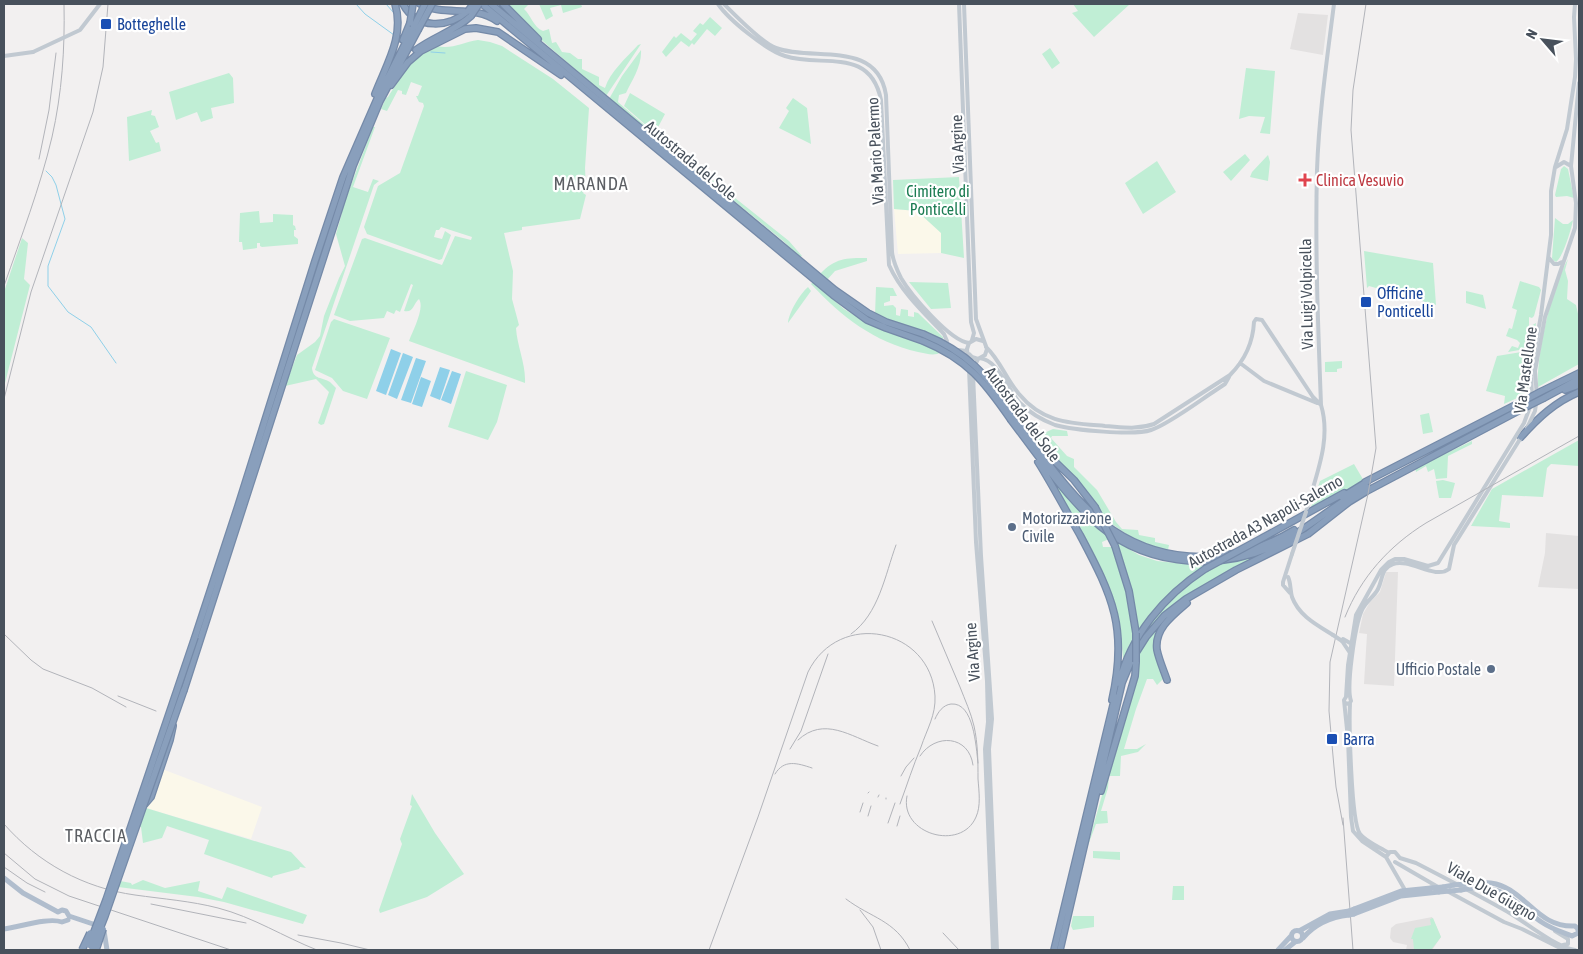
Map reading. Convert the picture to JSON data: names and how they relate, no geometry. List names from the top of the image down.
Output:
{
  "streets": {
    "highway": ["Autostrada del Sole", "Autostrada A3 Napoli-Salerno"],
    "street": [
      "Via Argine",
      "Via Mario Palermo",
      "Via Luigi Volpicella",
      "Via Mastellone",
      "Viale Due Giugno"
    ]
  },
  "crossings": [
    ["Via Argine", "Via Mario Palermo"],
    ["Autostrada del Sole", "Autostrada A3 Napoli-Salerno"]
  ],
  "districts": ["MARANDA", "TRACCIA"],
  "parks": ["Cimitero di Ponticelli"],
  "places": {
    "transit": ["Botteghelle", "Officine Ponticelli", "Barra"],
    "health": ["Clinica Vesuvio"],
    "other": ["Motorizzazione Civile", "Ufficio Postale"]
  },
  "north": "top left"
}
